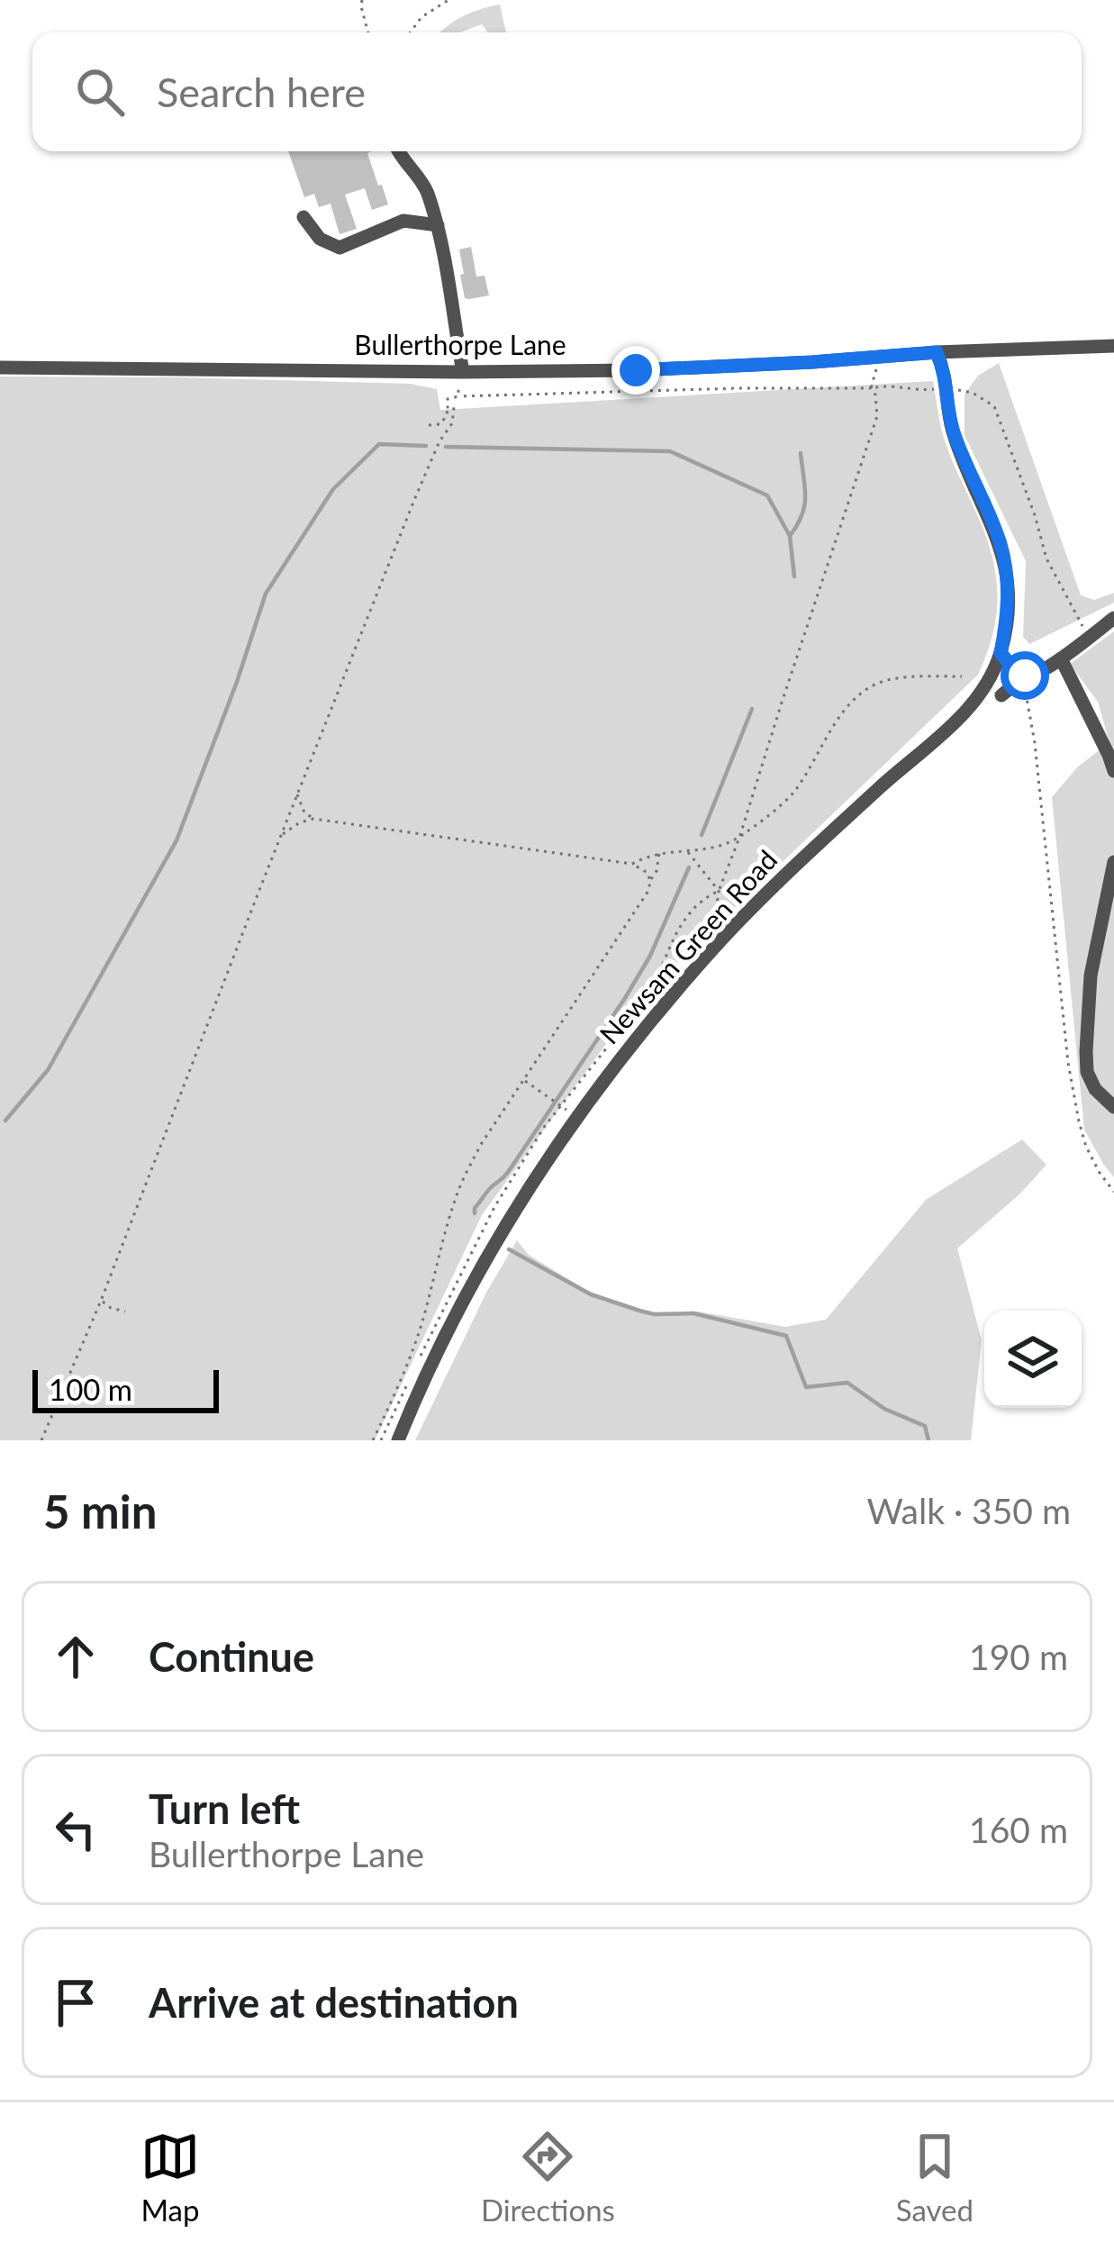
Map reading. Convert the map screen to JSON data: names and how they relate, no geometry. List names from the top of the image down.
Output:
{
  "streets": {
    "street": ["Bullerthorpe Lane", "Newsam Green Road"]
  },
  "scale_bar": "100 m",
  "page": {
    "search": "Search here",
    "scale": "100 m",
    "heading": ["5 min", "Walk · 350 m"],
    "list": [
      ["Continue", "190 m"],
      ["Turn left", "Bullerthorpe Lane", "160 m"],
      "Arrive at destination"
    ],
    "nav": ["Map", "Directions", "Saved"]
  }
}
